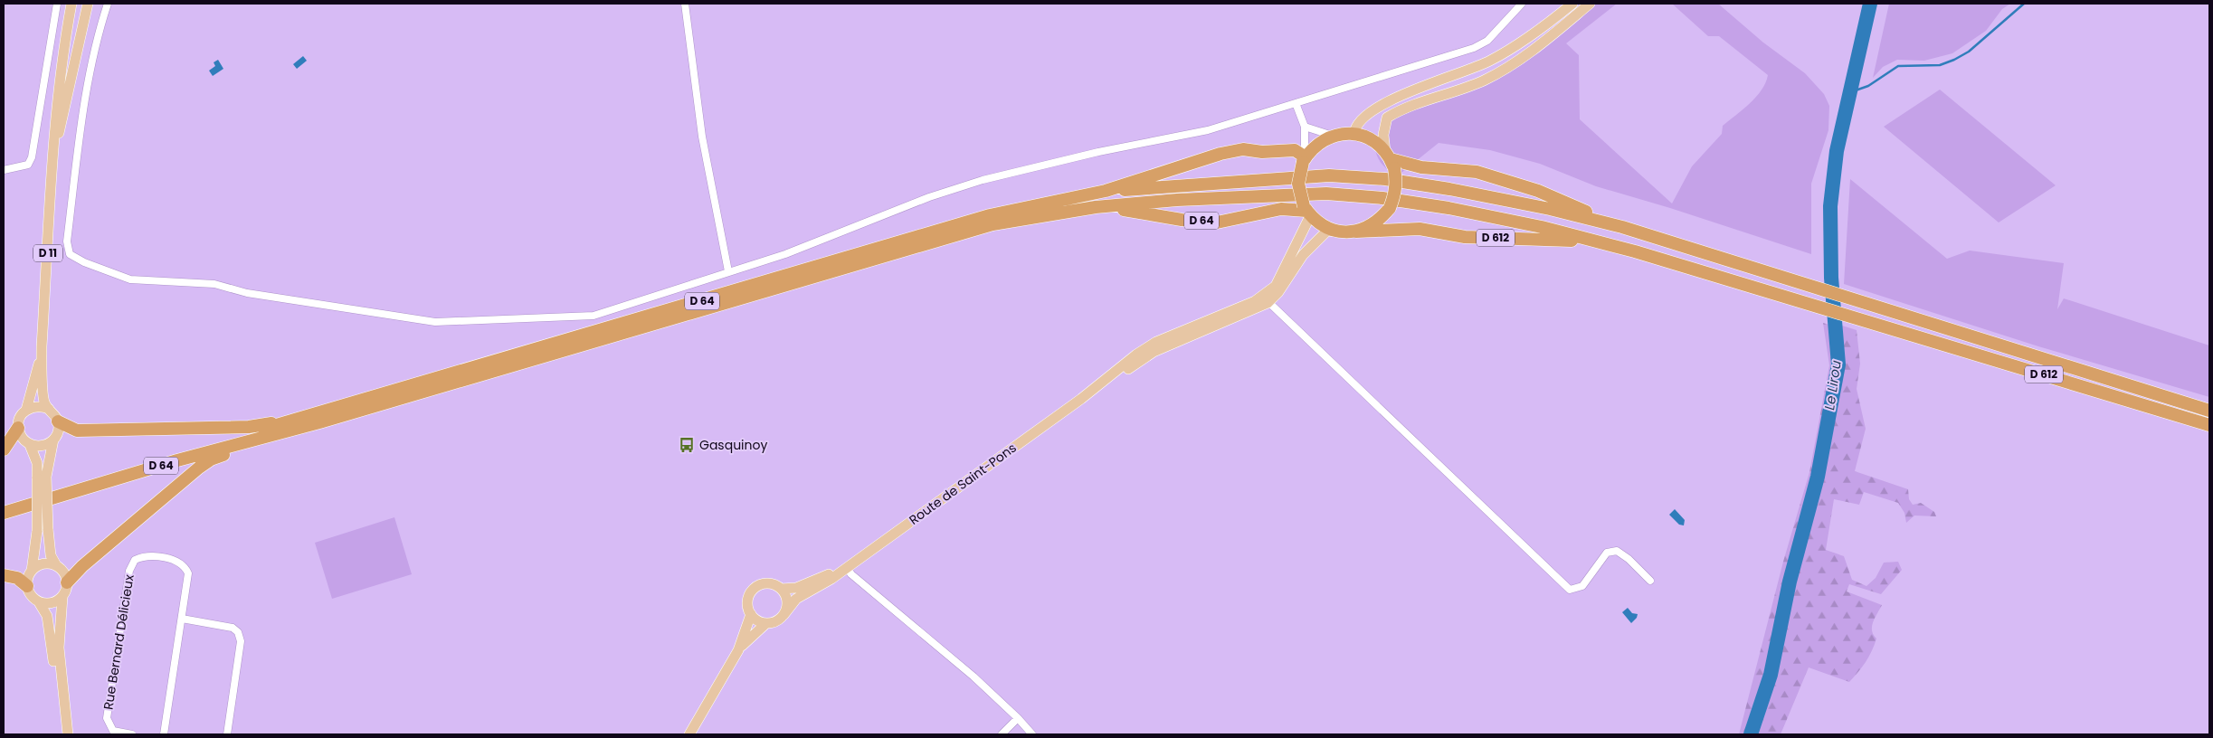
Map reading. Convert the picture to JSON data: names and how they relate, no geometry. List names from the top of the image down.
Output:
{
  "streets": {
    "highway": ["D 64", "D 612"],
    "main road": ["D 11", "Route de Saint-Pons"],
    "street": ["Rue Bernard Délicieux"]
  },
  "crossings": [
    ["D 64", "D 612"],
    ["D 64", "Route de Saint-Pons"],
    ["D 612", "Route de Saint-Pons"]
  ],
  "water": ["Le Lirou"],
  "places": {
    "bus stop": ["Gasquinoy"]
  }
}
